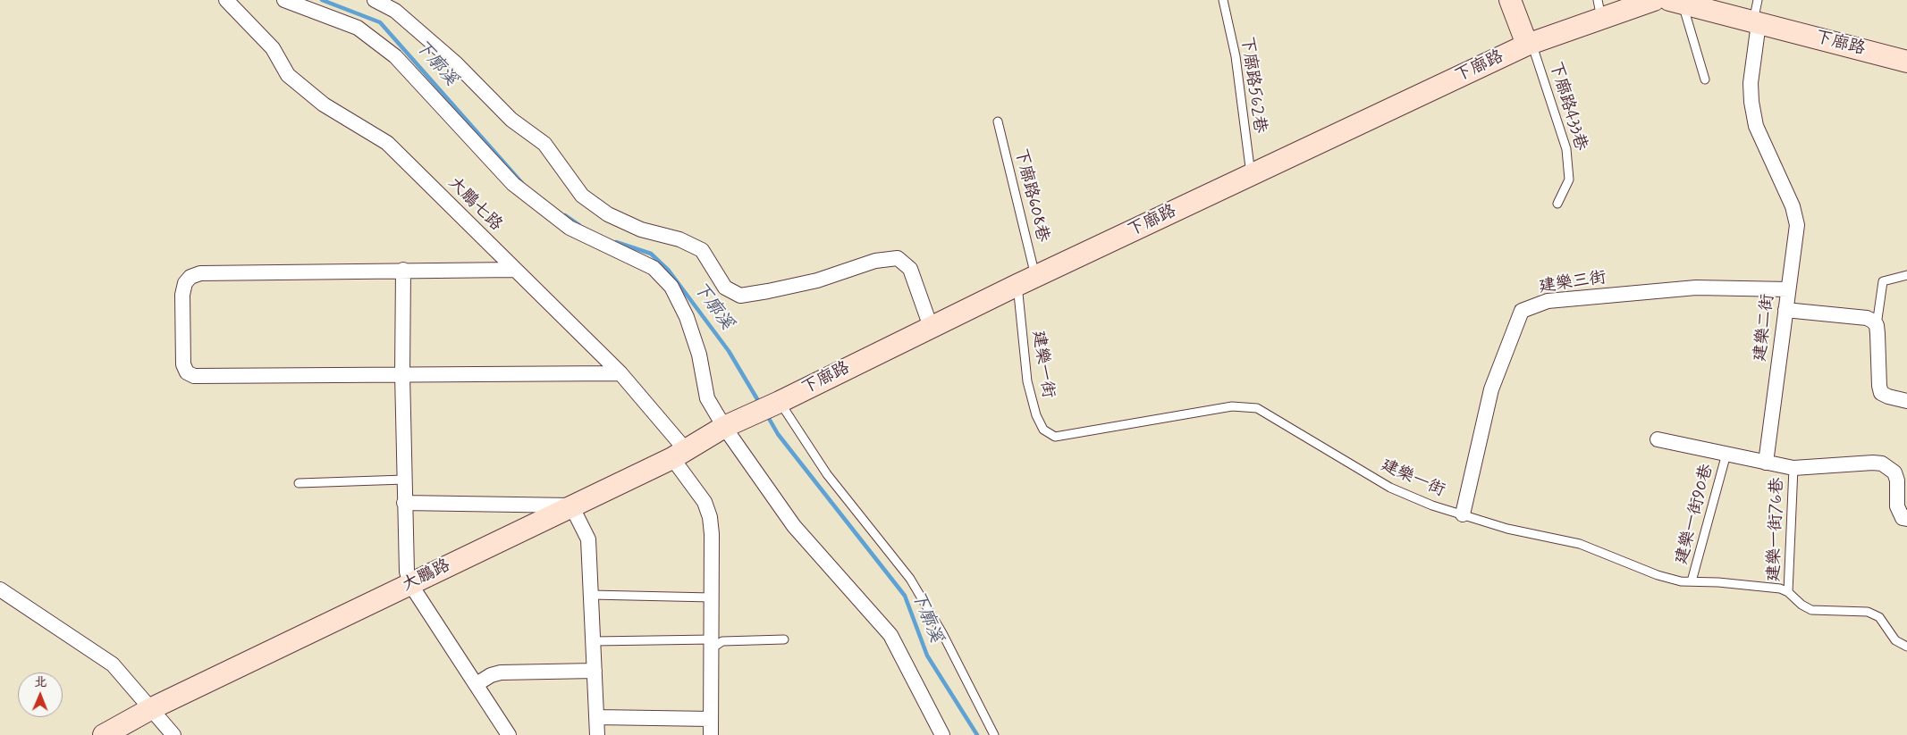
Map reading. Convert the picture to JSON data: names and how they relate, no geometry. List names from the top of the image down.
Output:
{
  "streets": {
    "street": [
      "下廍路",
      "大鵬七路",
      "建樂三街",
      "建樂二街",
      "大鵬路"
    ],
    "lane": [
      "下廍路562巷",
      "下廍路433巷",
      "下廍路608巷",
      "建樂一街",
      "建樂一街90巷",
      "建樂一街76巷"
    ]
  },
  "crossings": [
    ["下廍路", "下廍路562巷"],
    ["下廍路", "下廍路433巷"],
    ["下廍路", "下廍路608巷"],
    ["下廍路", "建樂二街"],
    ["下廍路", "建樂一街"],
    ["下廍路", "大鵬路"],
    ["下廍路608巷", "建樂一街"],
    ["大鵬七路", "大鵬路"],
    ["建樂三街", "建樂二街"],
    ["建樂三街", "建樂一街"],
    ["建樂一街", "建樂一街90巷"],
    ["建樂一街", "建樂一街76巷"]
  ],
  "water": ["下廓溪"],
  "north": "top"
}
